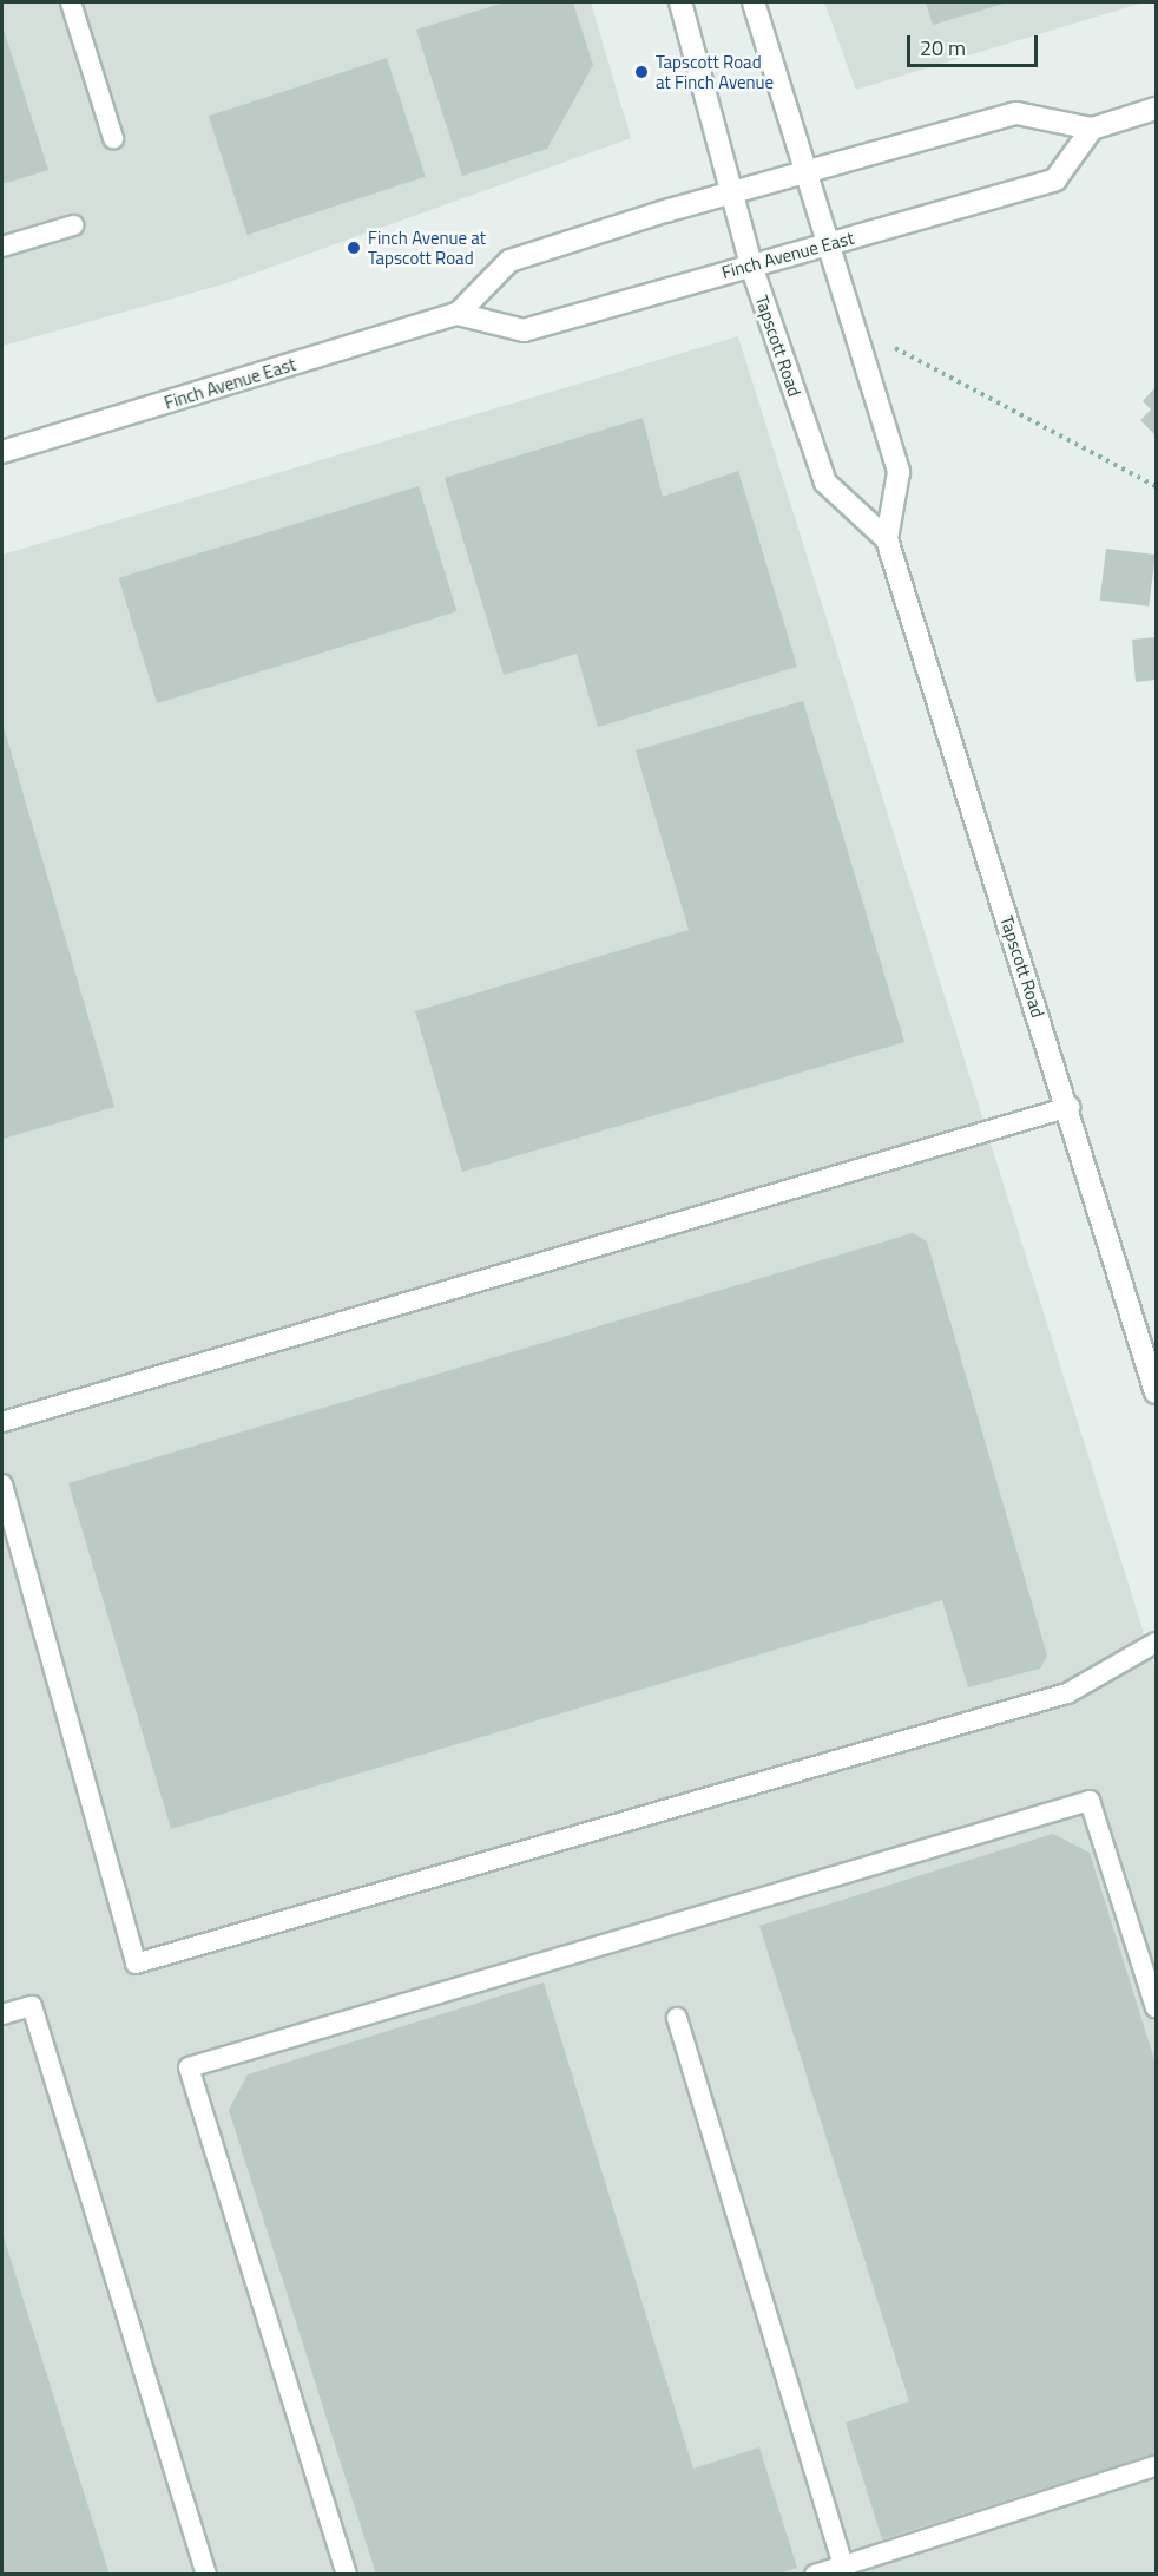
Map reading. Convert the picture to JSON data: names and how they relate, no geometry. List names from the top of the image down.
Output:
{
  "streets": {
    "street": ["Finch Avenue East", "Tapscott Road"]
  },
  "crossings": [
    ["Finch Avenue East", "Tapscott Road"]
  ],
  "places": ["Tapscott Road at Finch Avenue", "Finch Avenue at Tapscott Road"],
  "scale_bar": "20 m"
}
